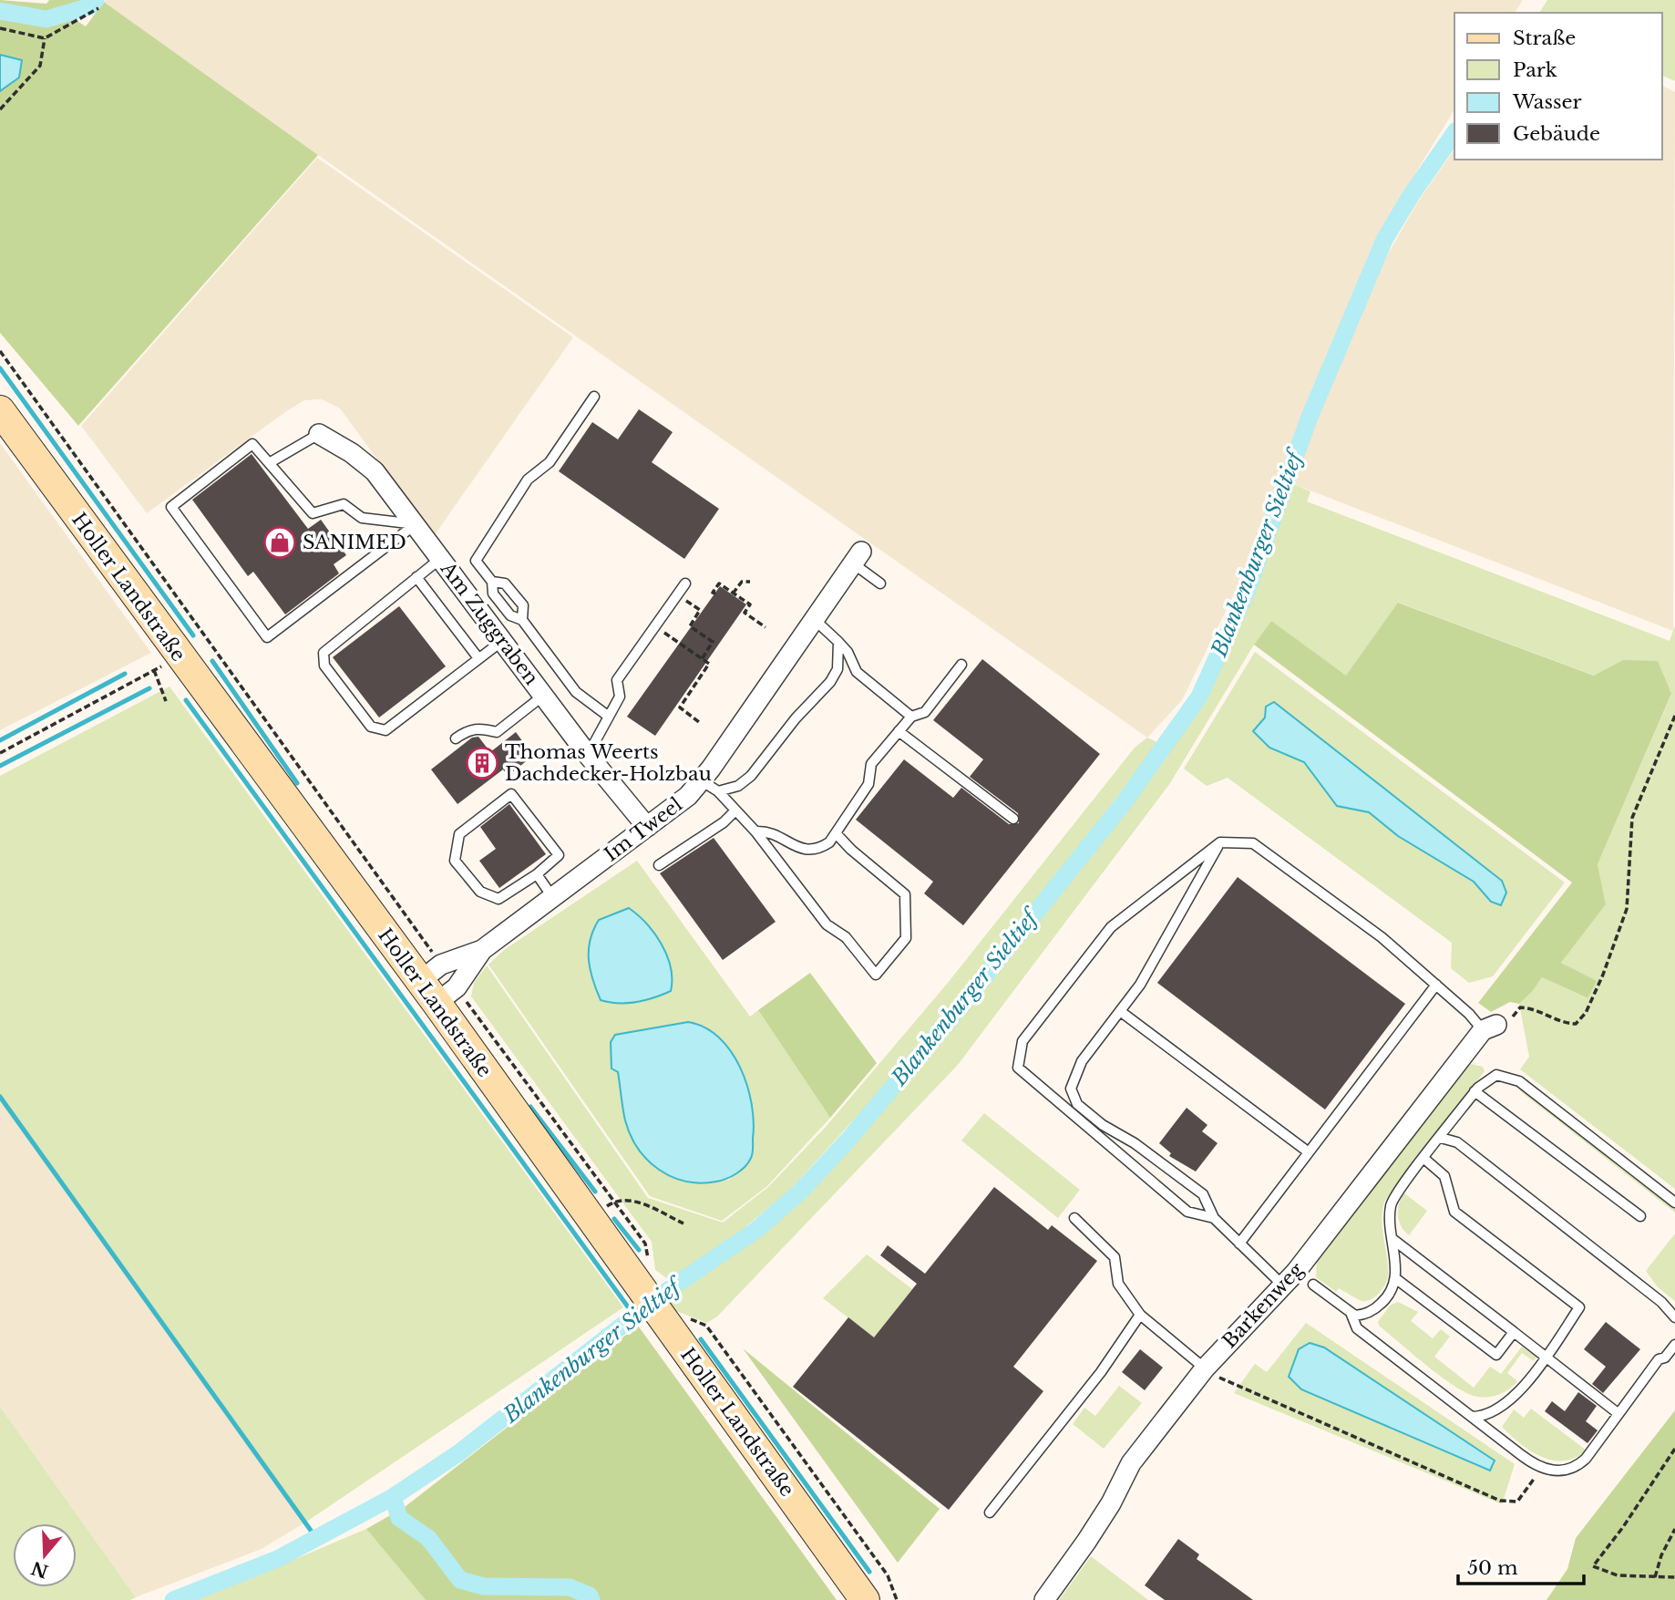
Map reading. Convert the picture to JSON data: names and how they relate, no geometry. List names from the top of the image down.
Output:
{
  "streets": {
    "main road": ["Holler Landstraße"],
    "street": ["Am Zuggraben", "Im Tweel", "Barkenweg"]
  },
  "crossings": [
    ["Holler Landstraße", "Im Tweel"],
    ["Am Zuggraben", "Im Tweel"]
  ],
  "water": ["Blankenburger Sieltief"],
  "places": {
    "shop": ["SANIMED"],
    "building": ["Thomas Weerts Dachdecker-Holzbau"]
  },
  "legend": [
    "Straße",
    "Park",
    "Wasser",
    "Gebäude"
  ],
  "scale_bar": "50 m",
  "north": "bottom"
}
